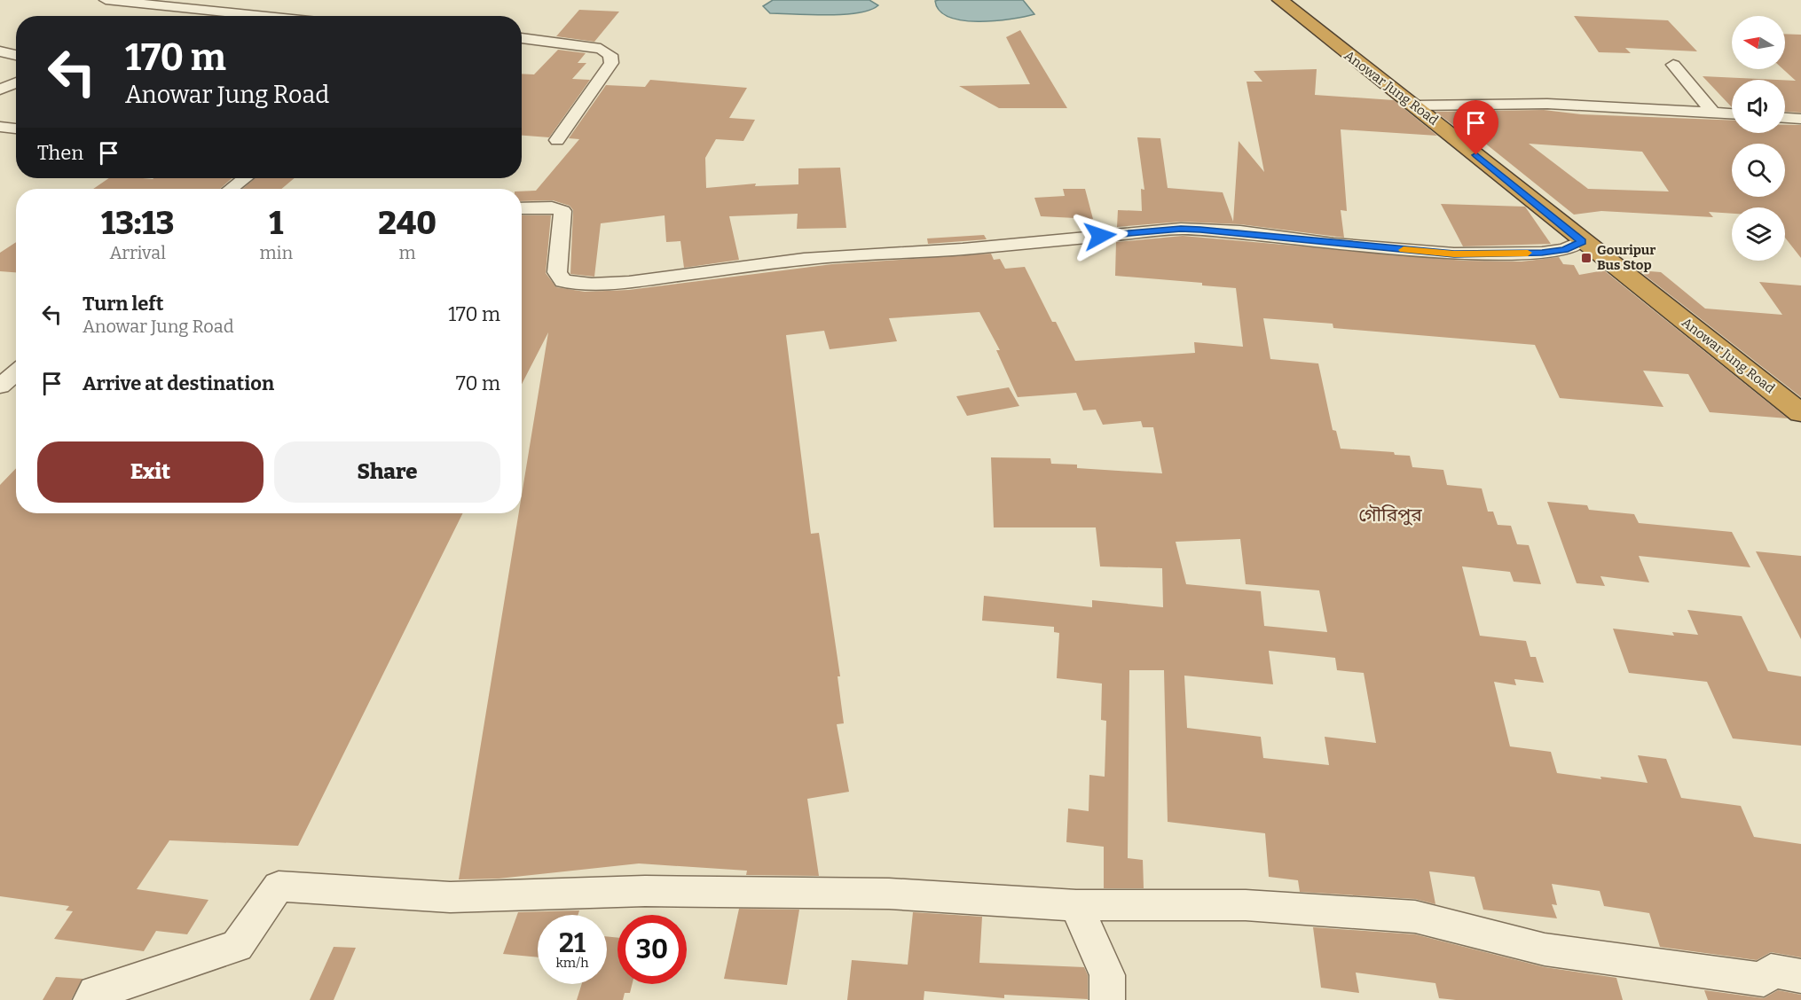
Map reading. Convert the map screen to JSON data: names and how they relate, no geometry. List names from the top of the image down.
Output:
{
  "streets": {
    "highway": ["Anowar Jung Road"]
  },
  "districts": ["গৌরিপুর"],
  "places": {
    "transit": ["Gouripur Bus Stop"]
  },
  "north": "left",
  "page": {
    "turn": ["170 m", "Anowar Jung Road"],
    "then": "Then",
    "eta": [
      "13:13",
      "Arrival",
      "1",
      "min",
      "240",
      "m"
    ],
    "list": [
      {
        "name": "Turn left",
        "note": "Anowar Jung Road",
        "value": "170 m"
      },
      {
        "name": "Arrive at destination",
        "value": "70 m"
      }
    ],
    "buttons": ["Exit", "Share"],
    "speed": "21 km/h",
    "limit": "30"
  }
}
